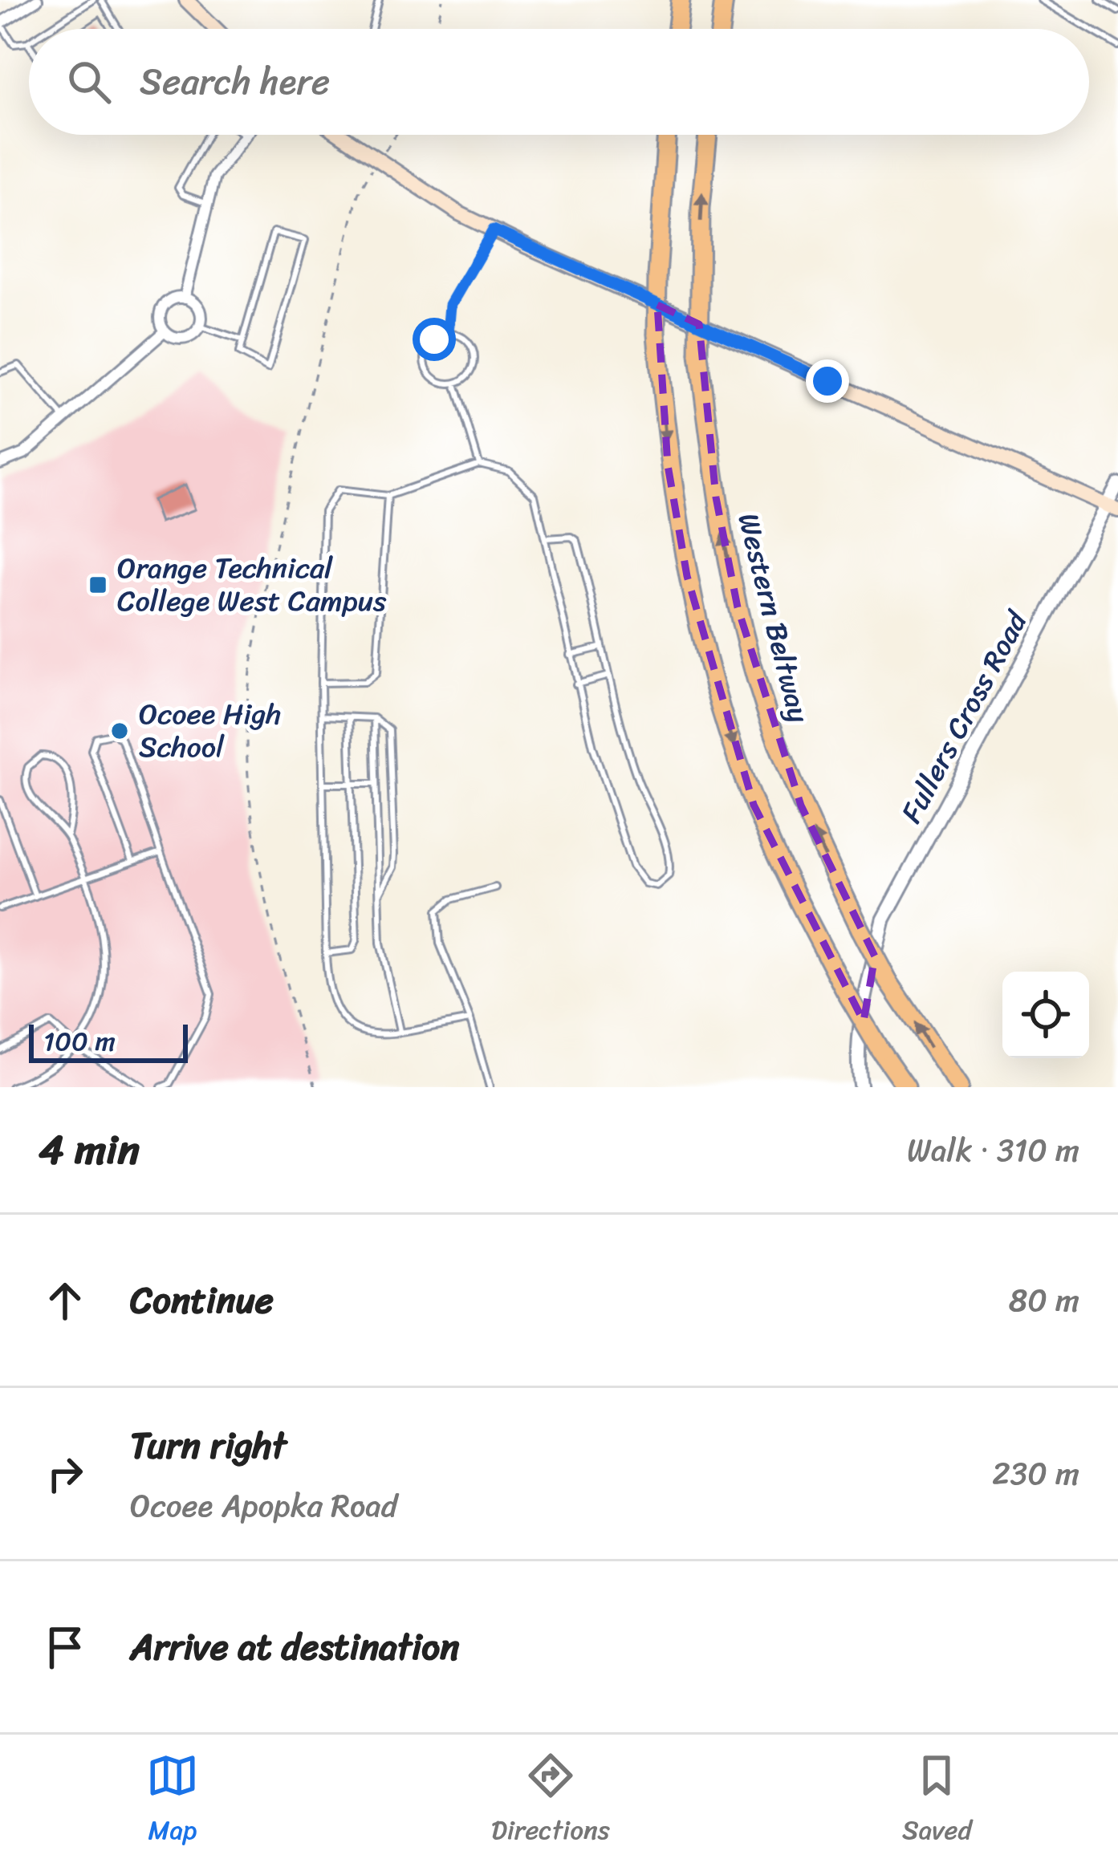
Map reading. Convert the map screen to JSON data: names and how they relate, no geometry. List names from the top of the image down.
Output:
{
  "streets": {
    "highway": ["Western Beltway"],
    "street": ["Fullers Cross Road"]
  },
  "crossings": [
    ["Western Beltway", "Fullers Cross Road"]
  ],
  "places": {
    "transit": ["Orange Technical College West Campus"],
    "other": ["Ocoee High School"]
  },
  "scale_bar": "100 m",
  "page": {
    "search": "Search here",
    "scale": "100 m",
    "heading": ["4 min", "Walk · 310 m"],
    "list": [
      ["Continue", "80 m"],
      ["Turn right", "Ocoee Apopka Road", "230 m"],
      "Arrive at destination"
    ],
    "nav": ["Map", "Directions", "Saved"]
  }
}
